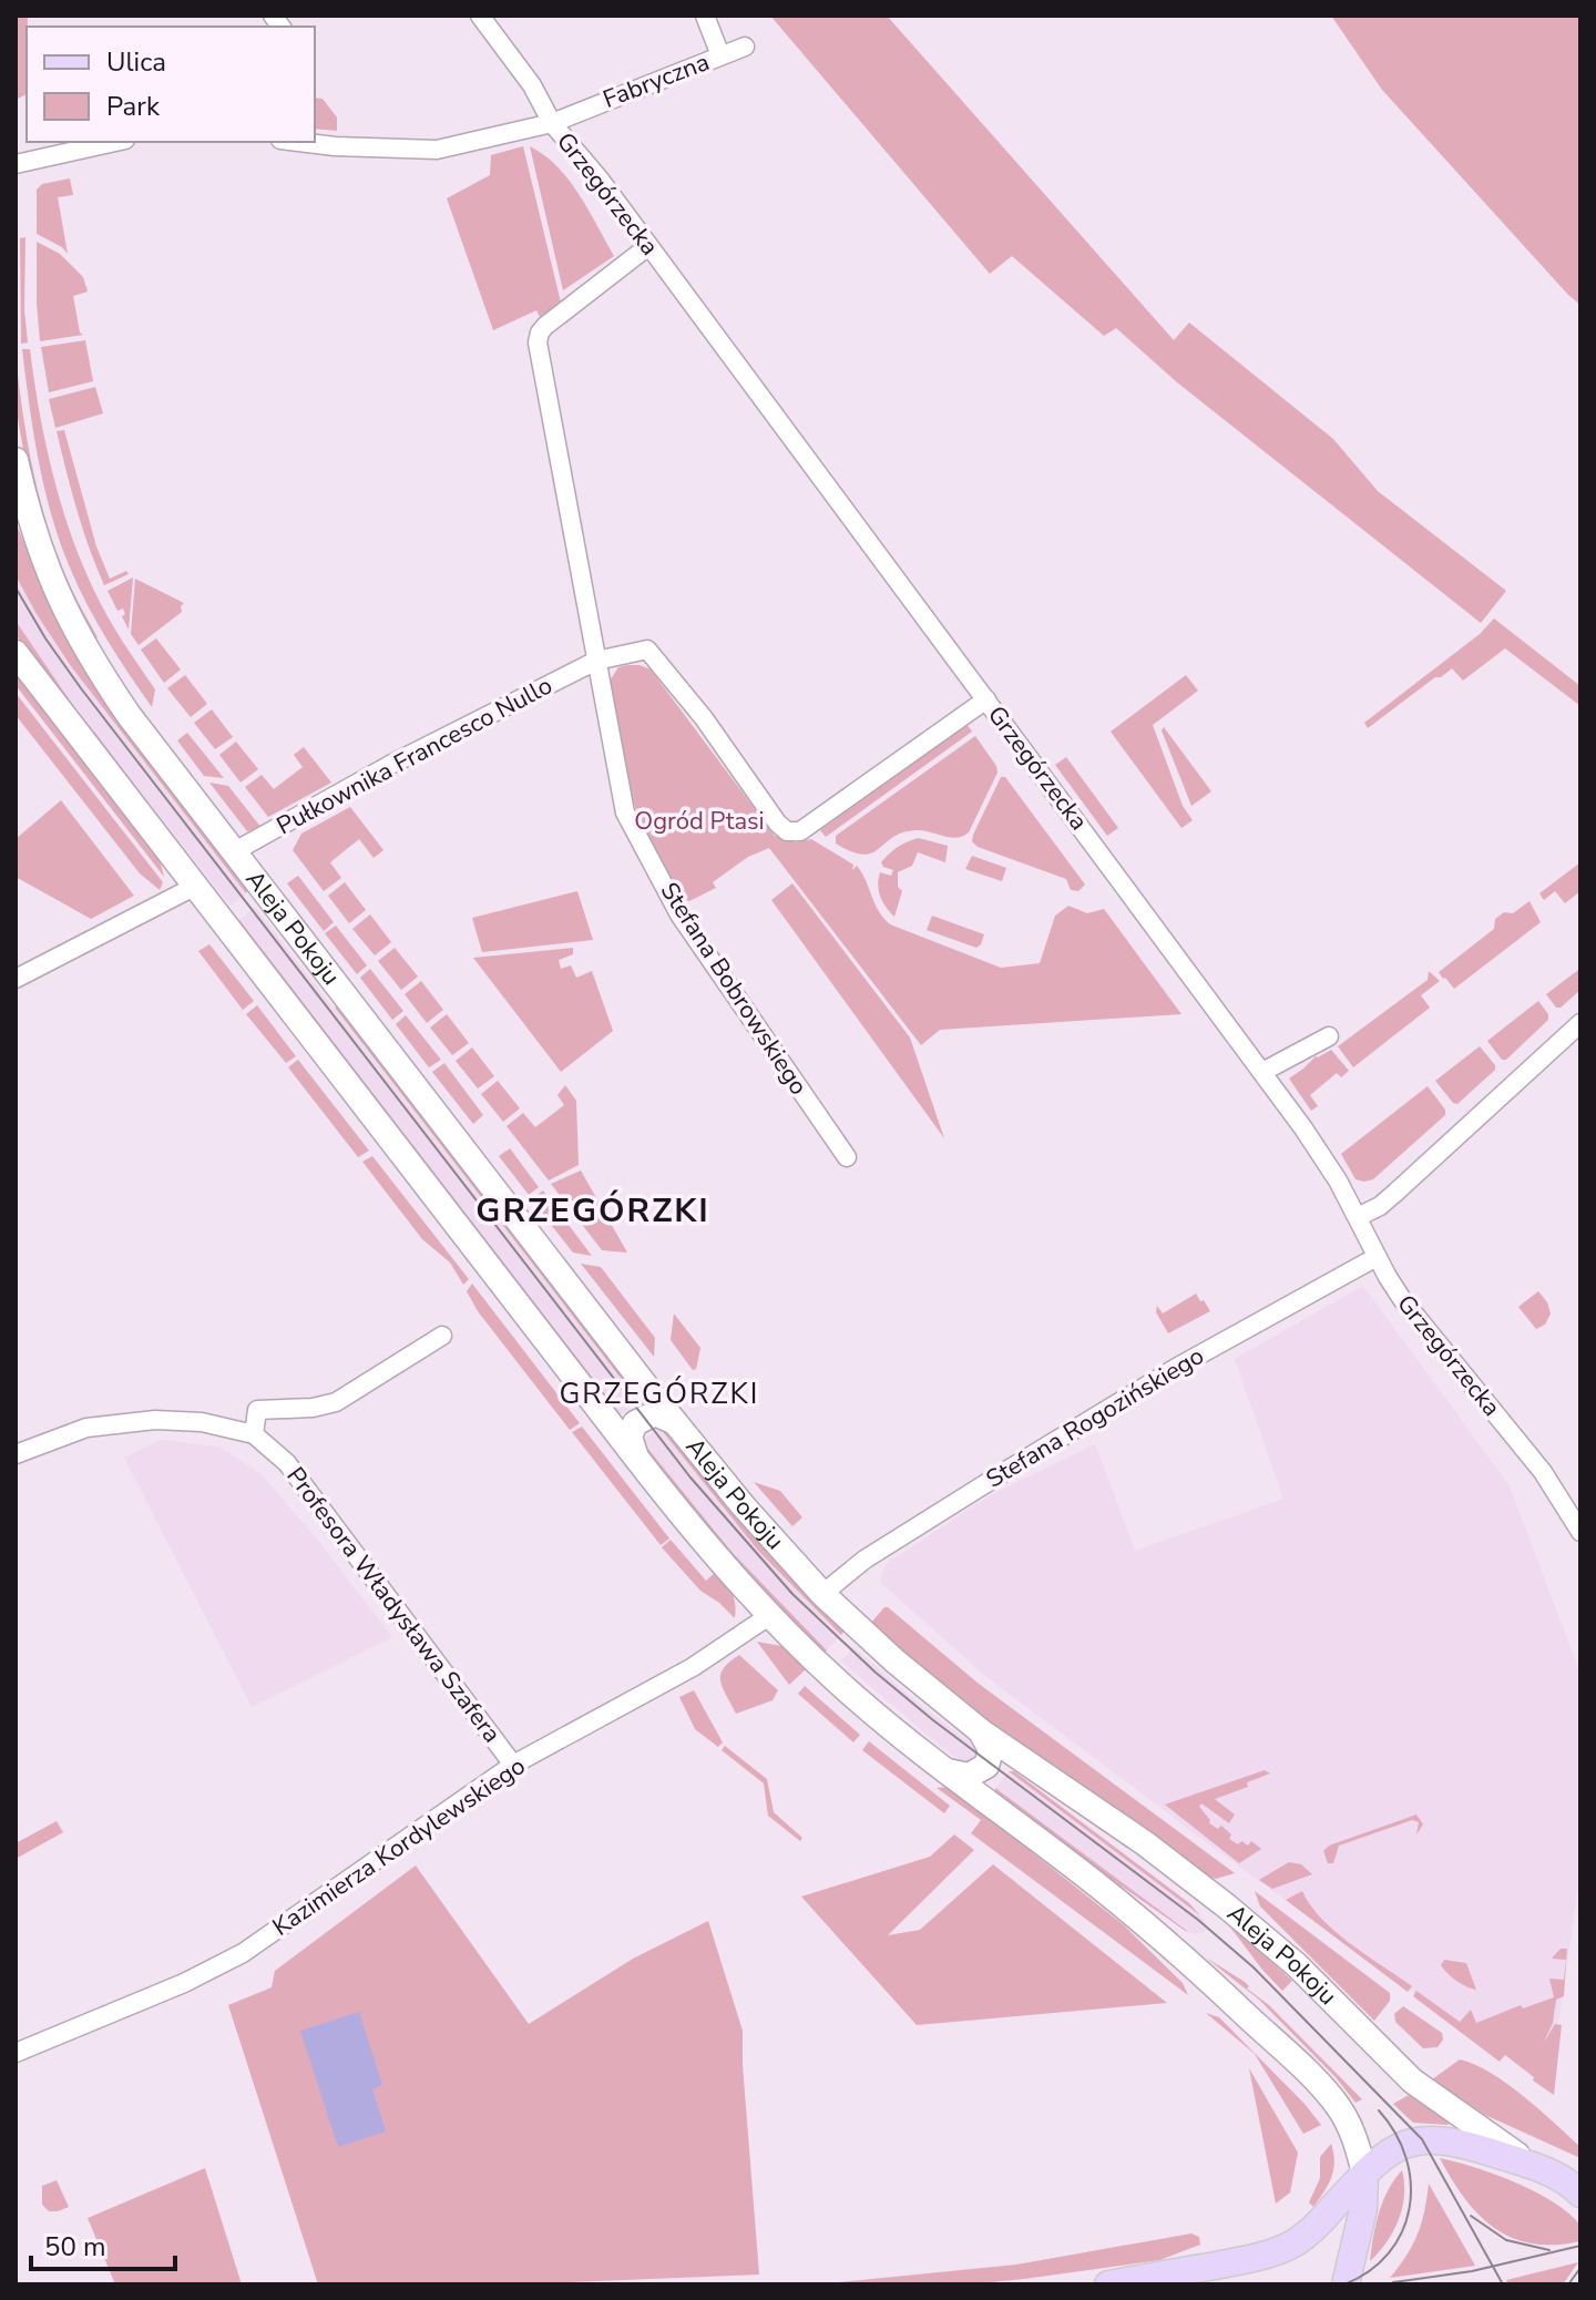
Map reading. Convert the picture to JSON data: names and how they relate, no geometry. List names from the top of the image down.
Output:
{
  "streets": {
    "main road": ["Aleja Pokoju"],
    "street": [
      "Fabryczna",
      "Grzegórzecka",
      "Pułkownika Francesco Nullo",
      "Stefana Bobrowskiego",
      "Stefana Rogozińskiego",
      "Profesora Władysława Szafera",
      "Kazimierza Kordylewskiego"
    ]
  },
  "crossings": [
    ["Fabryczna", "Grzegórzecka"],
    ["Grzegórzecka", "Stefana Bobrowskiego"],
    ["Grzegórzecka", "Stefana Rogozińskiego"],
    ["Pułkownika Francesco Nullo", "Aleja Pokoju"],
    ["Pułkownika Francesco Nullo", "Stefana Bobrowskiego"],
    ["Aleja Pokoju", "Stefana Rogozińskiego"],
    ["Aleja Pokoju", "Kazimierza Kordylewskiego"],
    ["Profesora Władysława Szafera", "Kazimierza Kordylewskiego"]
  ],
  "districts": ["GRZEGÓRZKI", "GRZEGÓRZKI"],
  "parks": ["Ogród Ptasi"],
  "legend": ["Ulica", "Park"],
  "scale_bar": "50 m"
}
